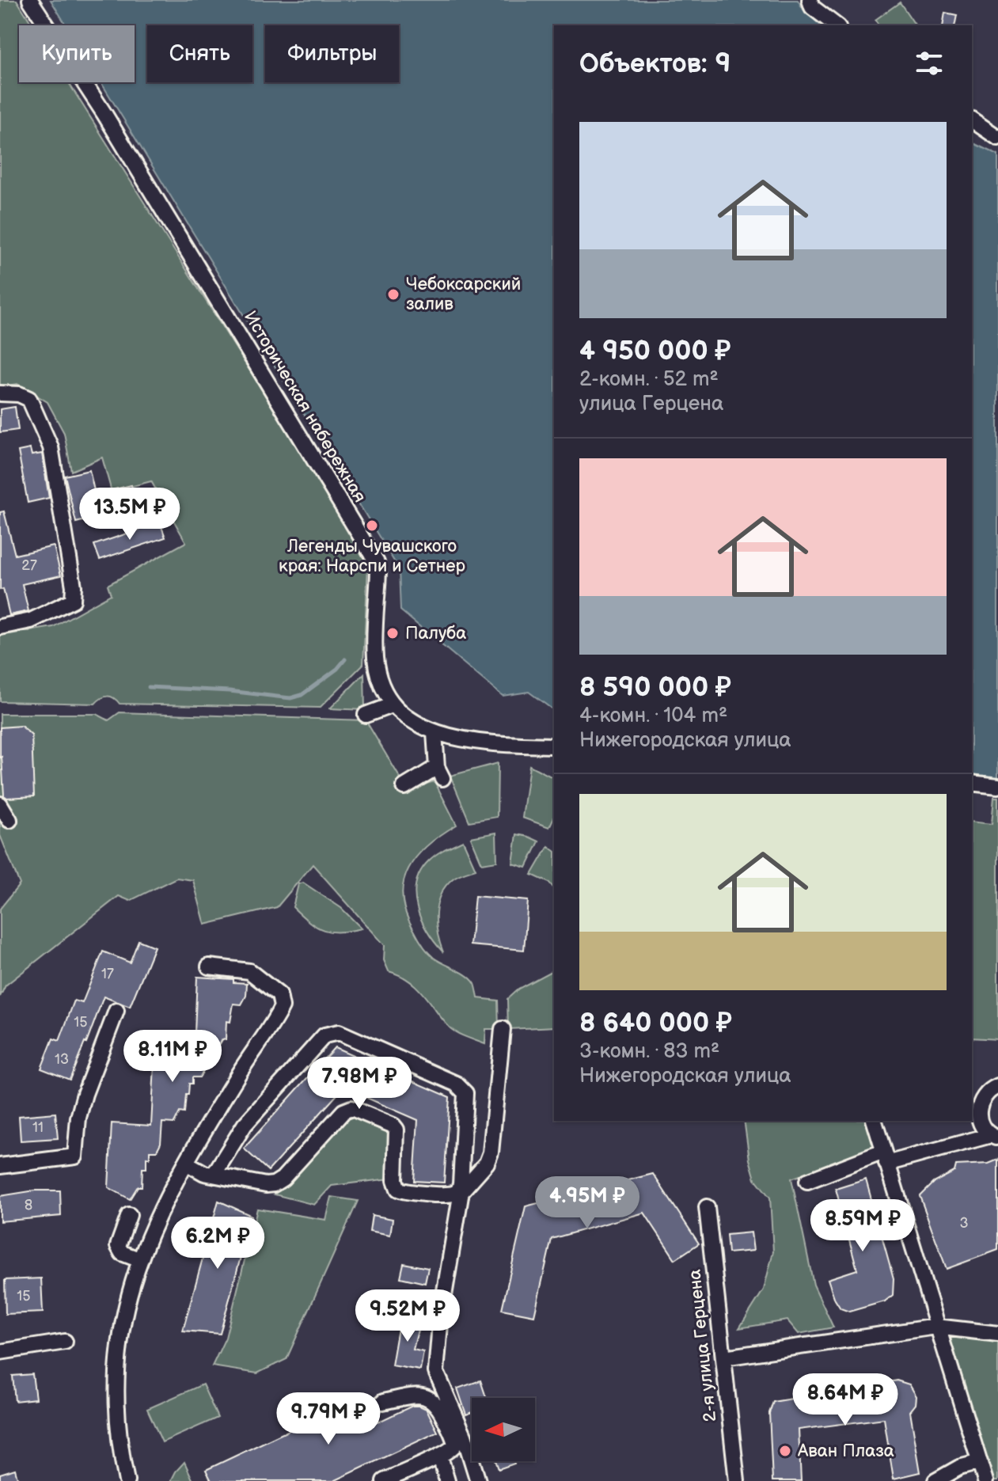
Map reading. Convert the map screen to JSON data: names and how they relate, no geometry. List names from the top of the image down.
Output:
{
  "streets": {
    "street": ["Историческая набережная", "2-я улица Герцена"]
  },
  "places": [
    "Чебоксарский залив",
    "Легенды Чувашского края: Нарспи и Сетнер",
    "Палуба",
    "Аван Плаза"
  ],
  "house_numbers": [
    "27",
    "17",
    "15",
    "13",
    "11",
    "8",
    "3",
    "15"
  ],
  "north": "left",
  "page": {
    "chip": ["Купить", "Снять", "Фильтры"],
    "heading": "Объектов: 9",
    "list": [
      {
        "name": "4 950 000 ₽",
        "note": "2-комн. · 52 m² · улица Герцена"
      },
      {
        "name": "8 590 000 ₽",
        "note": "4-комн. · 104 m² · Нижегородская улица"
      },
      {
        "name": "8 640 000 ₽",
        "note": "3-комн. · 83 m² · Нижегородская улица"
      }
    ],
    "price": [
      "13.5M ₽",
      "8.11M ₽",
      "7.98M ₽",
      "4.95M ₽",
      "8.59M ₽",
      "6.2M ₽",
      "9.52M ₽",
      "8.64M ₽",
      "9.79M ₽"
    ]
  }
}
